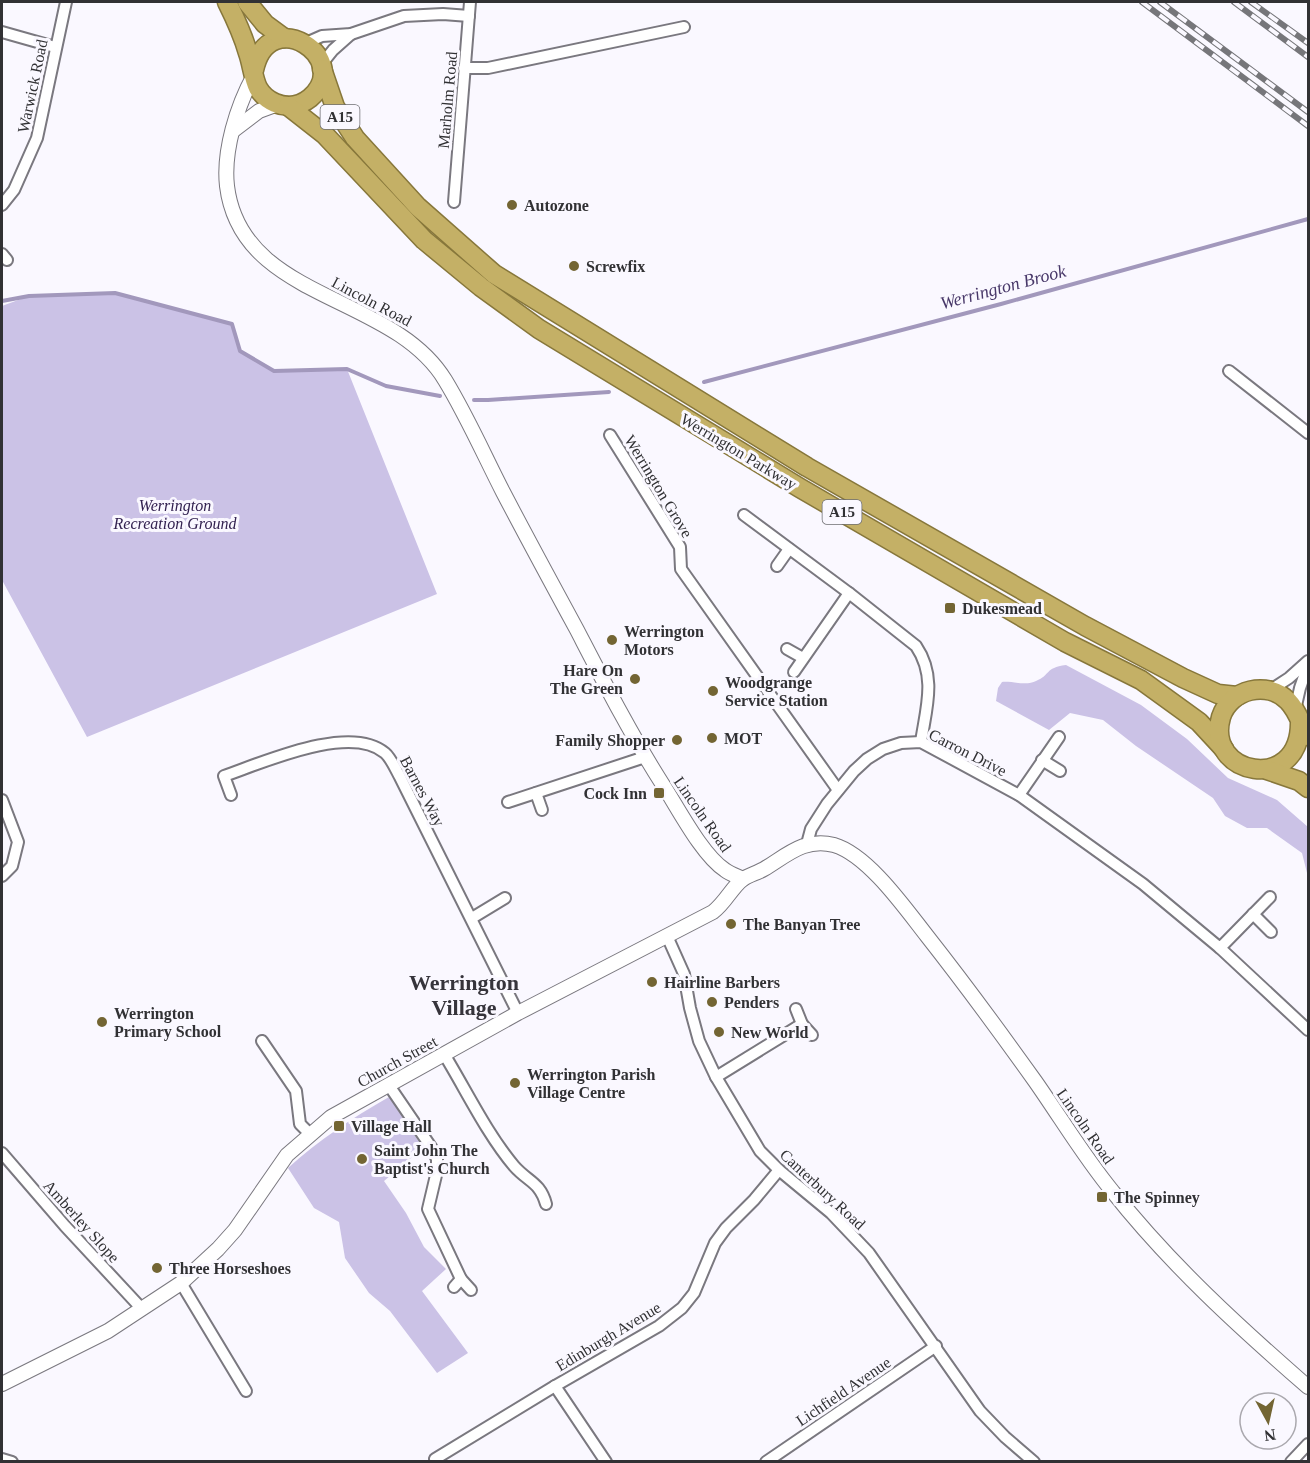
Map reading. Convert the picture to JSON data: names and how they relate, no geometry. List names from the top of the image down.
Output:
{
  "streets": {
    "highway": ["A15", "Werrington Parkway"],
    "street": [
      "Warwick Road",
      "Marholm Road",
      "Lincoln Road",
      "Werrington Grove",
      "Carron Drive",
      "Barnes Way",
      "Church Street",
      "Canterbury Road",
      "Amberley Slope",
      "Edinburgh Avenue",
      "Lichfield Avenue"
    ]
  },
  "crossings": [
    ["A15", "Lincoln Road"],
    ["A15", "Werrington Parkway"],
    ["Lincoln Road", "Werrington Parkway"],
    ["Lincoln Road", "Carron Drive"],
    ["Lincoln Road", "Church Street"],
    ["Werrington Grove", "Carron Drive"],
    ["Barnes Way", "Church Street"],
    ["Church Street", "Canterbury Road"],
    ["Church Street", "Amberley Slope"],
    ["Canterbury Road", "Edinburgh Avenue"],
    ["Canterbury Road", "Lichfield Avenue"]
  ],
  "districts": ["Werrington Village"],
  "water": ["Werrington Brook"],
  "parks": ["Werrington Recreation Ground"],
  "places": {
    "other": [
      "Autozone",
      "Screwfix",
      "Werrington Motors",
      "Hare On The Green",
      "Woodgrange Service Station",
      "MOT",
      "Family Shopper",
      "The Banyan Tree",
      "Hairline Barbers",
      "Penders",
      "Werrington Primary School",
      "New World",
      "Werrington Parish Village Centre",
      "Saint John The Baptist's Church",
      "Three Horseshoes"
    ],
    "transit": [
      "Dukesmead",
      "Cock Inn",
      "Village Hall",
      "The Spinney"
    ]
  },
  "north": "bottom"
}
